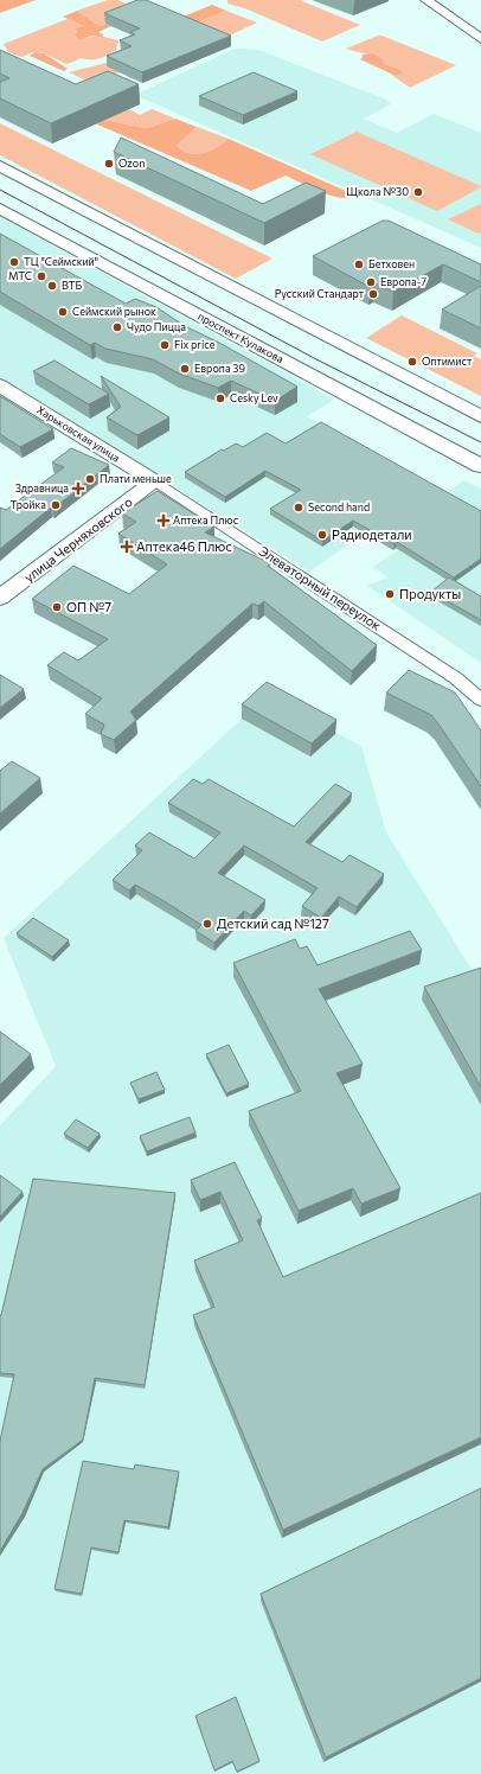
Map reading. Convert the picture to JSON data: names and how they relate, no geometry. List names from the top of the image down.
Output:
{
  "streets": {
    "main road": ["проспект Кулакова", "Харьковская улица", "улица Черняховского"],
    "street": ["Элеваторный переулок"]
  },
  "crossings": [
    ["Харьковская улица", "улица Черняховского"],
    ["Харьковская улица", "Элеваторный переулок"],
    ["улица Черняховского", "Элеваторный переулок"]
  ],
  "places": {
    "other": [
      "Ozon",
      "Щкола №30",
      "ТЦ \"Сеймский\"",
      "Бетховен",
      "МТС",
      "Европа-7",
      "ВТБ",
      "Русский Стандарт",
      "Сеймский рынок",
      "Чудо Пицца",
      "Fix price",
      "Оптимист",
      "Европа 39",
      "Cesky Lev",
      "Плати меньше",
      "Тройка",
      "Second hand",
      "Радиодетали",
      "Продукты",
      "ОП №7",
      "Детский сад №127"
    ],
    "health": ["Здравница", "Аптека Плюс", "Аптека46 Плюс"]
  }
}
